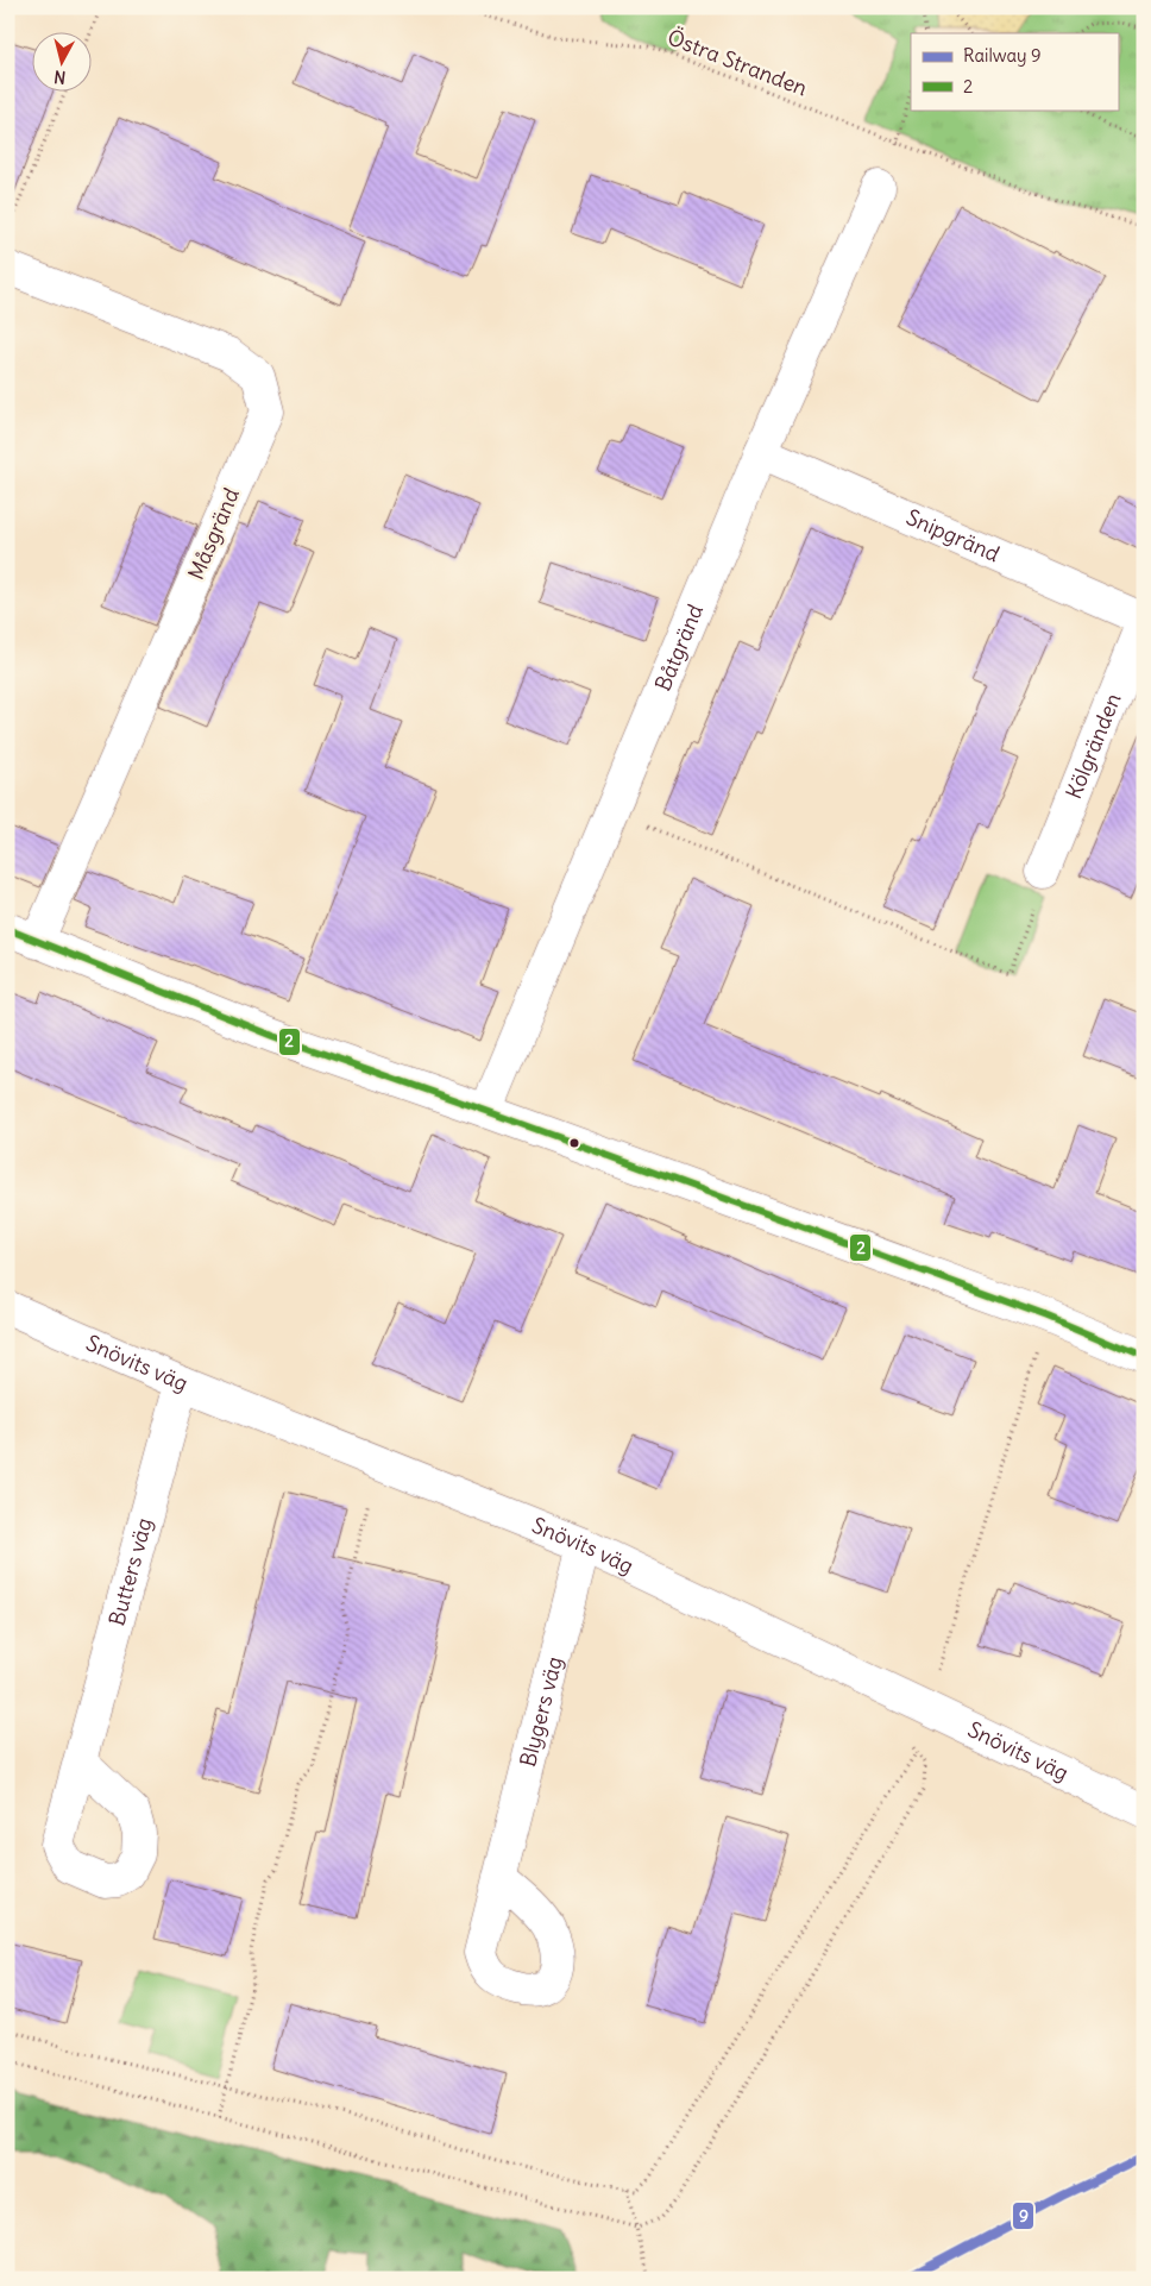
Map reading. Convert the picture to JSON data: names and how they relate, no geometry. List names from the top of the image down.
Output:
{
  "streets": {
    "street": [
      "Måsgränd",
      "Snipgränd",
      "Båtgränd",
      "Kölgränden",
      "Snövits väg",
      "Butters väg",
      "Blygers väg"
    ],
    "path": ["Östra Stranden"]
  },
  "crossings": [
    ["Snipgränd", "Båtgränd"],
    ["Snipgränd", "Kölgränden"],
    ["Snövits väg", "Butters väg"],
    ["Snövits väg", "Blygers väg"]
  ],
  "lines": ["transit line 2", "rail line 9"],
  "legend": ["Railway 9", "2"],
  "north": "bottom"
}
